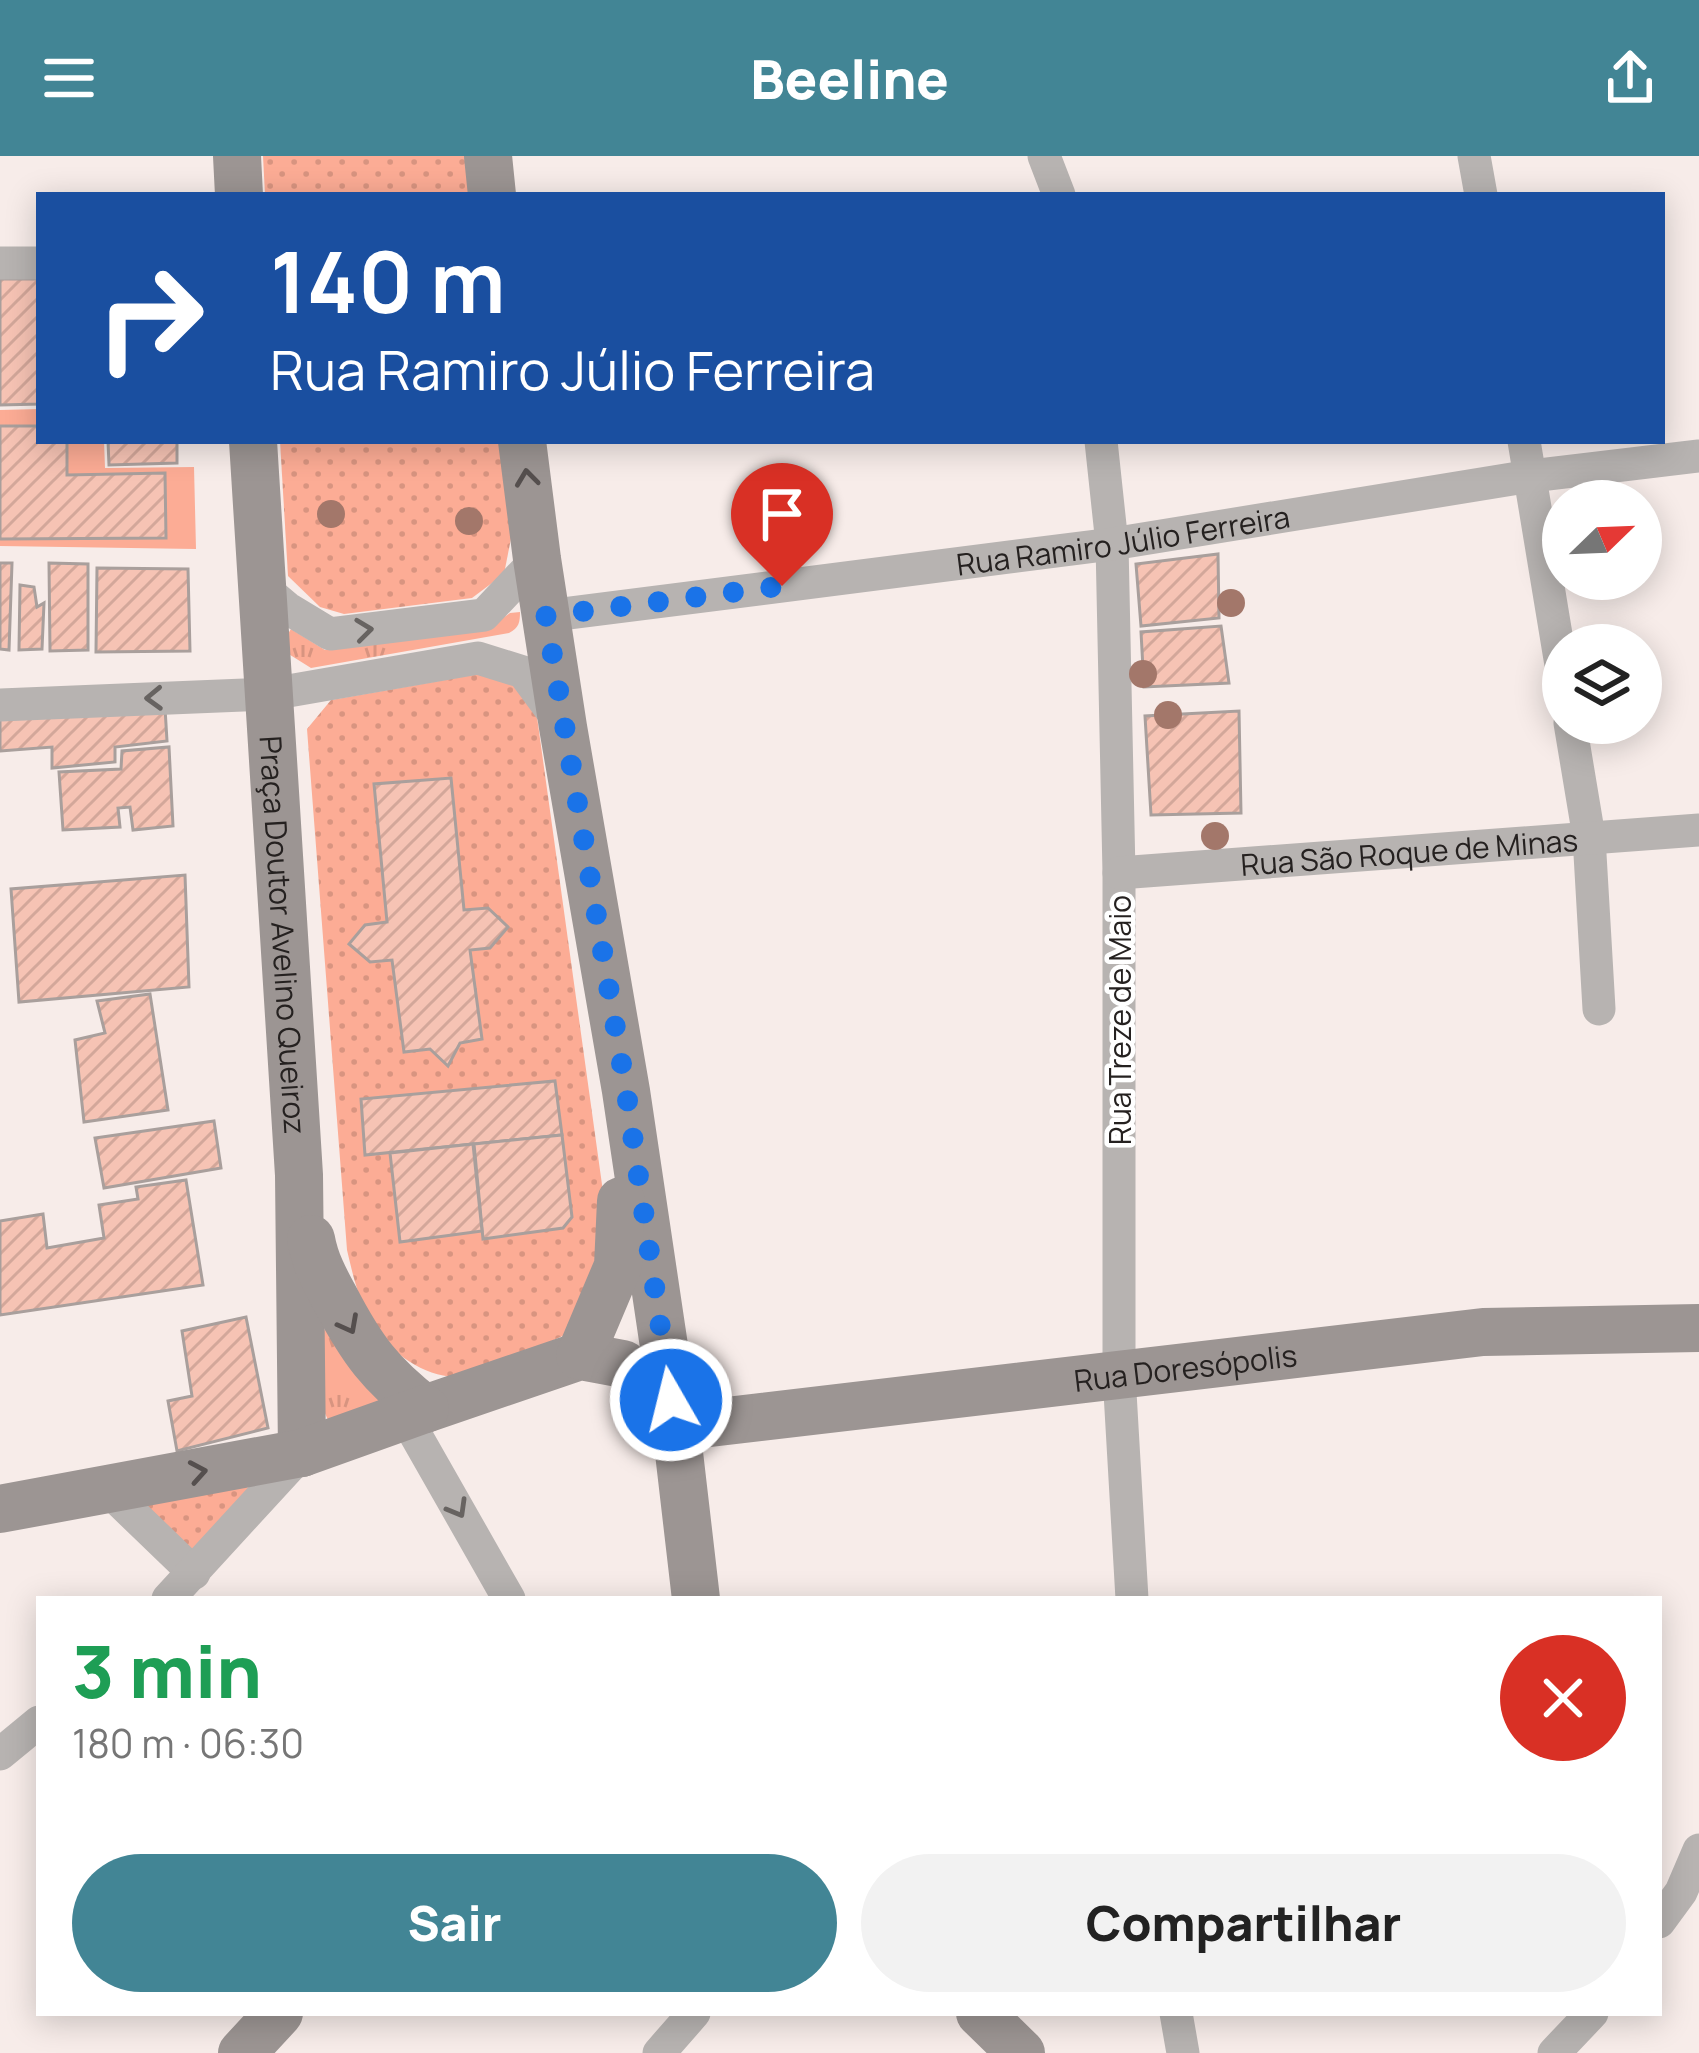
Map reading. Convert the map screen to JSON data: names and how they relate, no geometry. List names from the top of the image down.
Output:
{
  "streets": {
    "main road": ["Praça Doutor Avelino Queiroz", "Rua Doresópolis"],
    "street": ["Rua Ramiro Júlio Ferreira", "Rua São Roque de Minas", "Rua Treze de Maio"]
  },
  "crossings": [
    ["Rua Ramiro Júlio Ferreira", "Rua Treze de Maio"],
    ["Rua São Roque de Minas", "Rua Treze de Maio"],
    ["Rua Treze de Maio", "Rua Doresópolis"]
  ],
  "north": "top right",
  "page": {
    "header": "Beeline",
    "turn": ["140 m", "Rua Ramiro Júlio Ferreira"],
    "heading": ["3 min", "180 m · 06:30"],
    "buttons": ["Sair", "Compartilhar"]
  }
}
